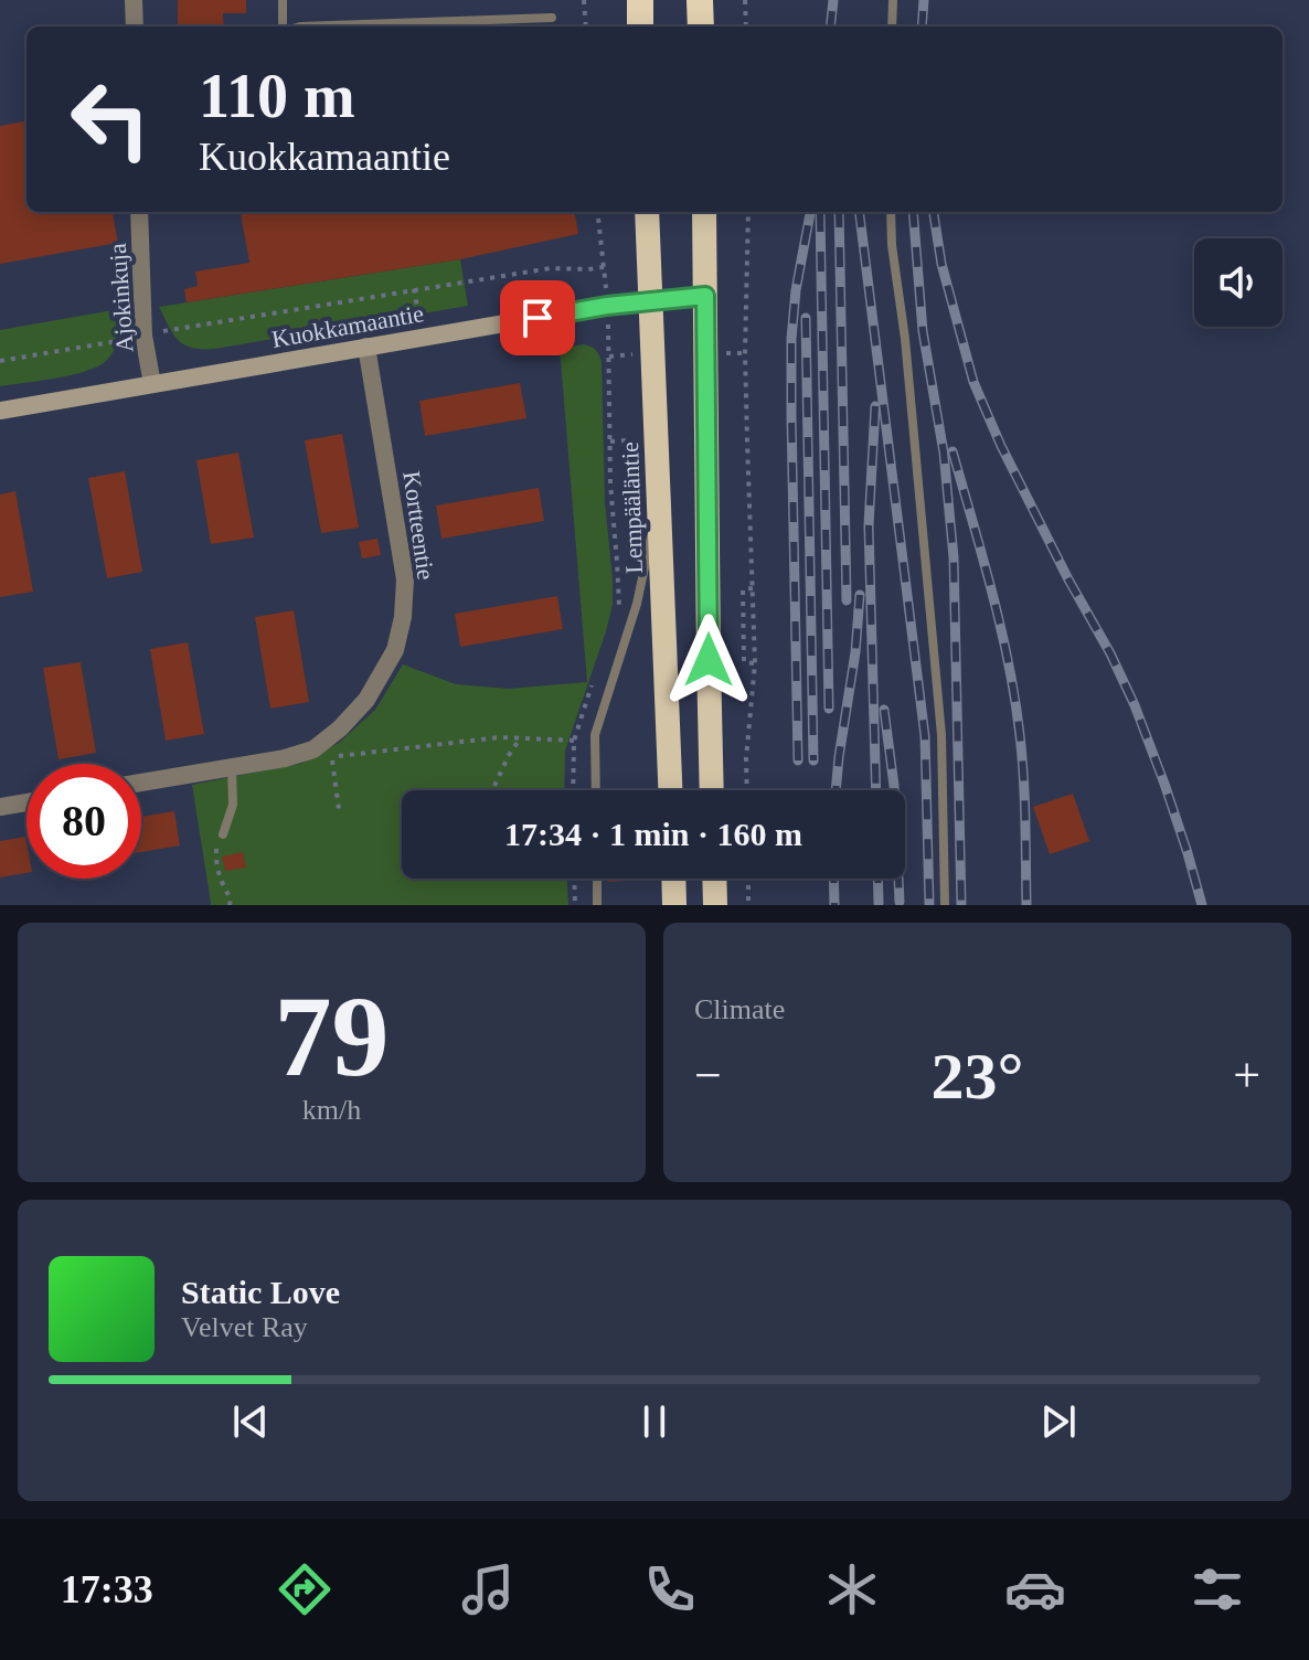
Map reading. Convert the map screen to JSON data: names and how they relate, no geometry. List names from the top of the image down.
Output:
{
  "streets": {
    "highway": ["Lempääläntie"],
    "main road": ["Kuokkamaantie"],
    "street": ["Ajokinkuja", "Kortteentie"]
  },
  "crossings": [
    ["Ajokinkuja", "Kuokkamaantie"],
    ["Kuokkamaantie", "Lempääläntie"],
    ["Kuokkamaantie", "Kortteentie"]
  ],
  "page": {
    "turn": ["110 m", "Kuokkamaantie"],
    "limit": "80",
    "trip": "17:34 · 1 min · 160 m",
    "tile": [
      ["79", "km/h"],
      "Climate"
    ],
    "heat": ["−", "23°", "+"],
    "song": ["Static Love", "Velvet Ray"],
    "tabs": "17:33"
  }
}
